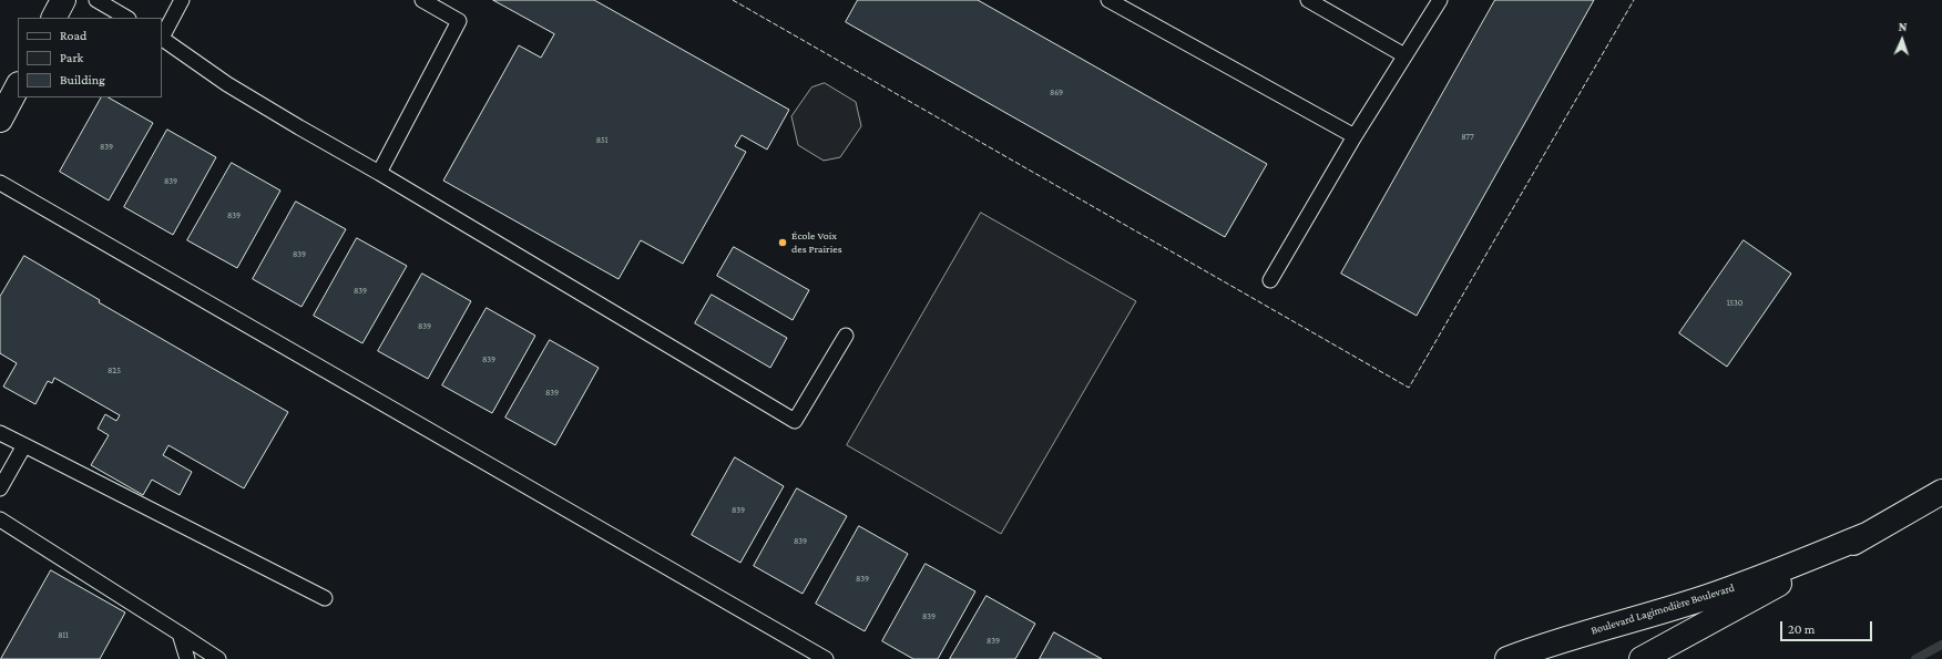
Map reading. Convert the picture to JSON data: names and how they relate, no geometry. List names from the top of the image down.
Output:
{
  "streets": {
    "main road": ["Boulevard Lagimodière Boulevard"]
  },
  "places": ["École Voix des Prairies"],
  "house_numbers": [
    "869",
    "877",
    "851",
    "839",
    "839",
    "839",
    "839",
    "839",
    "1530",
    "839",
    "839",
    "825",
    "839",
    "839",
    "839",
    "839",
    "839",
    "811",
    "839"
  ],
  "legend": ["Road", "Park", "Building"],
  "scale_bar": "20 m",
  "north": "top"
}
